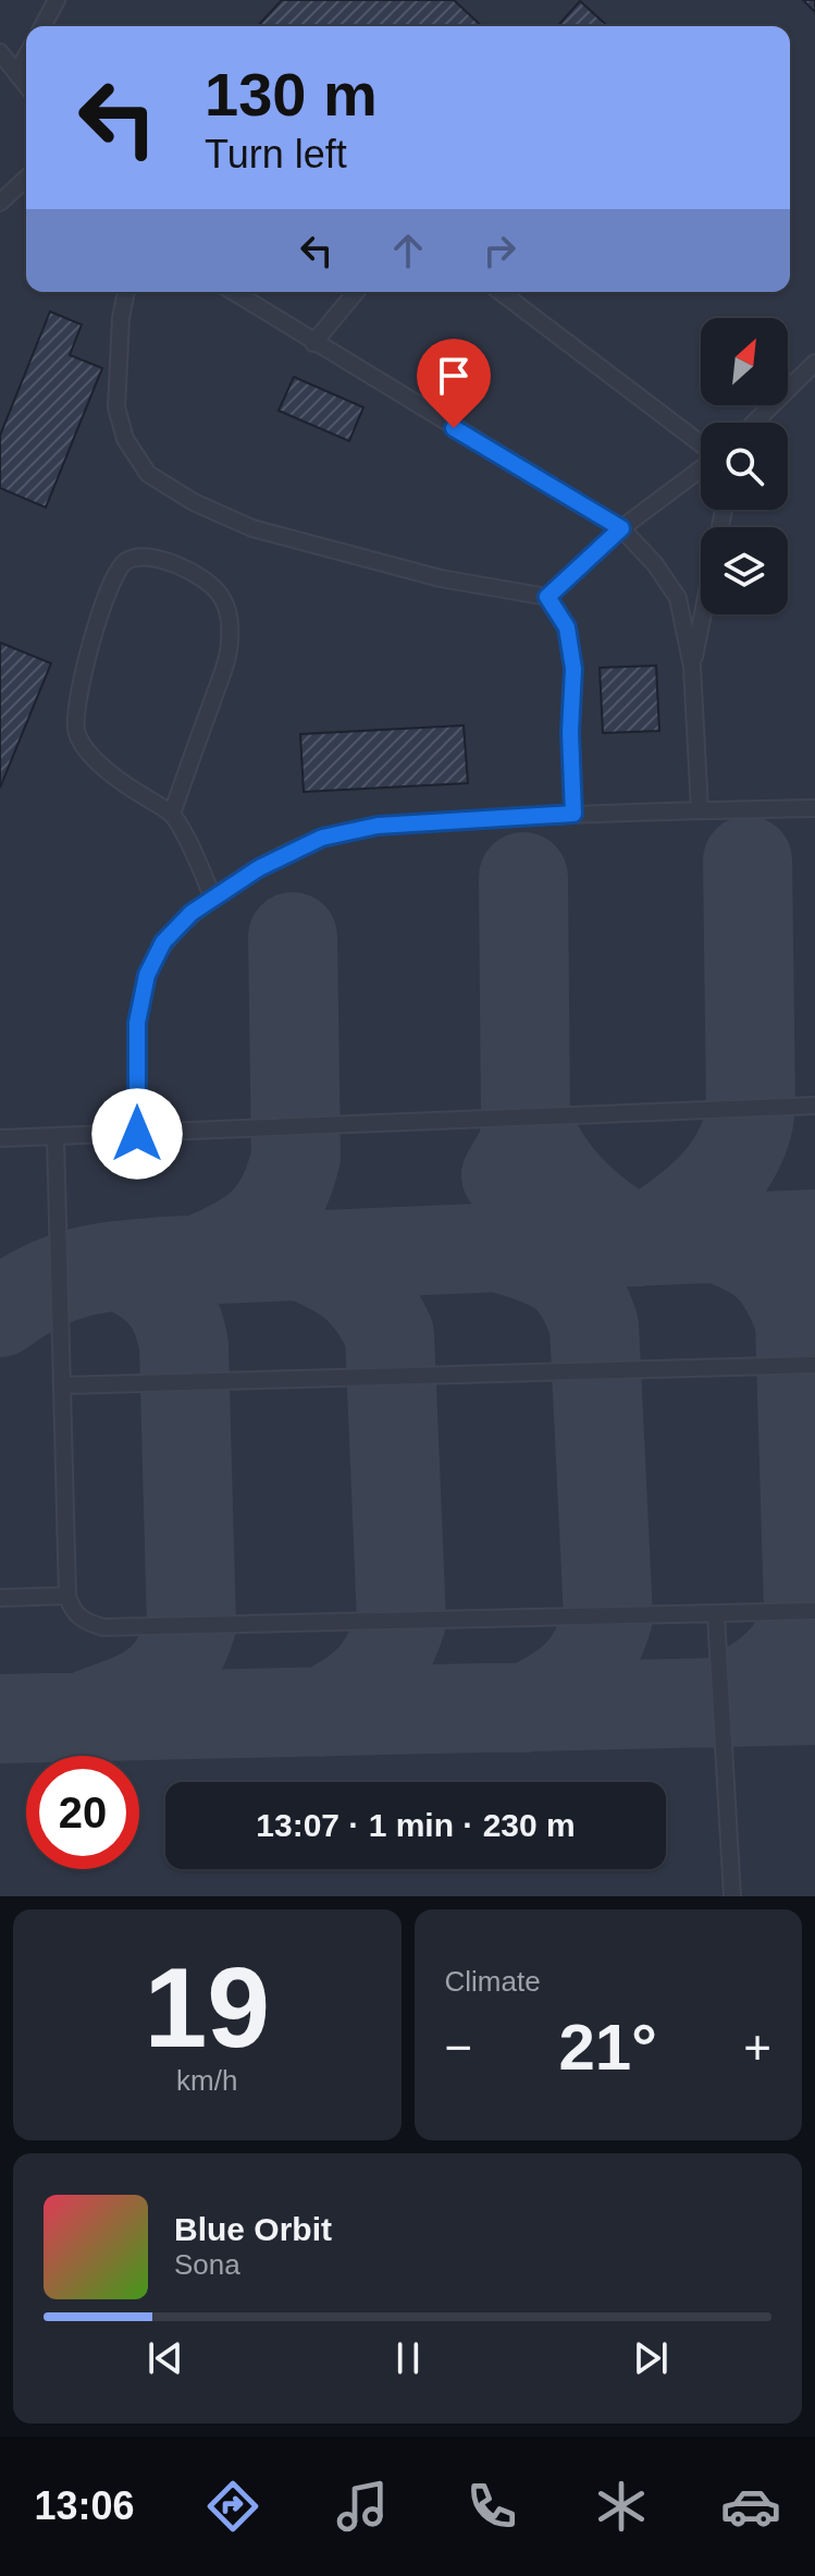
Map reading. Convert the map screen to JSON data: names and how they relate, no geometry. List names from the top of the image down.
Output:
{
  "north": "top right",
  "page": {
    "turn": ["130 m", "Turn left"],
    "limit": "20",
    "trip": "13:07 · 1 min · 230 m",
    "tile": [
      ["19", "km/h"],
      "Climate"
    ],
    "heat": ["−", "21°", "+"],
    "song": ["Blue Orbit", "Sona"],
    "tabs": "13:06"
  }
}
